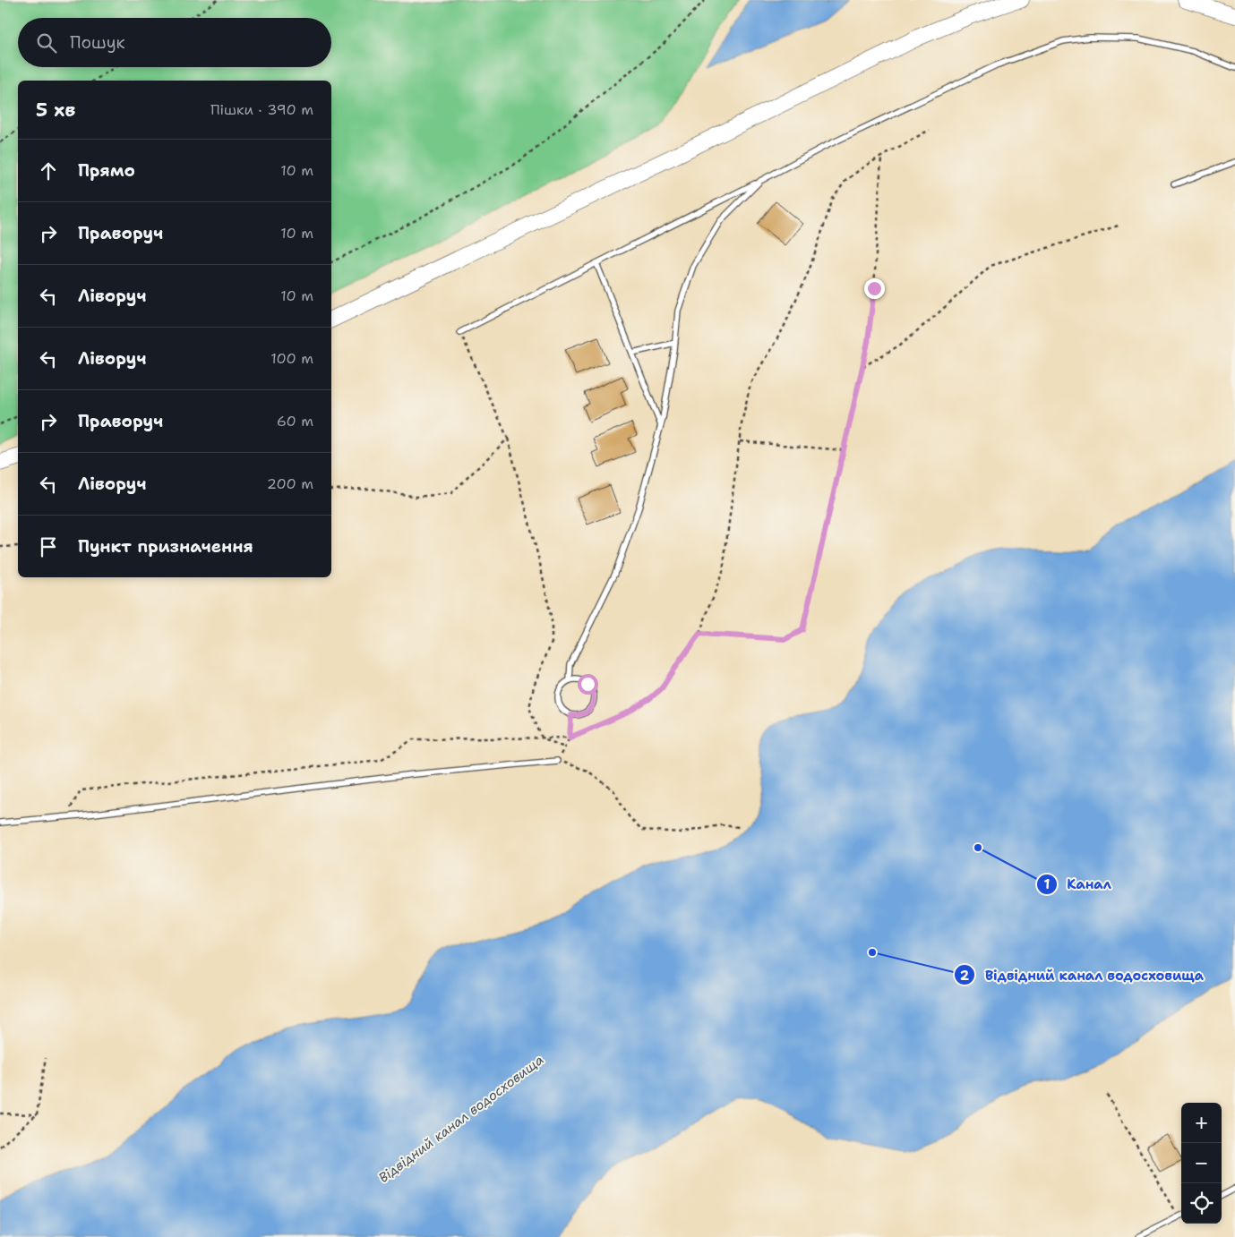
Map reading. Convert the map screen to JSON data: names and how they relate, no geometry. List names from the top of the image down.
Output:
{
  "water": ["Відвідний канал водосховища"],
  "places": ["Канал", "Відвідний канал водосховища"],
  "page": {
    "search": "Пошук",
    "heading": ["5 хв", "Пішки · 390 m"],
    "list": [
      ["Прямо", "10 m"],
      ["Праворуч", "10 m"],
      ["Ліворуч", "10 m"],
      ["Ліворуч", "100 m"],
      ["Праворуч", "60 m"],
      ["Ліворуч", "200 m"],
      "Пункт призначення"
    ],
    "map_buttons": ["+", "−"]
  }
}
